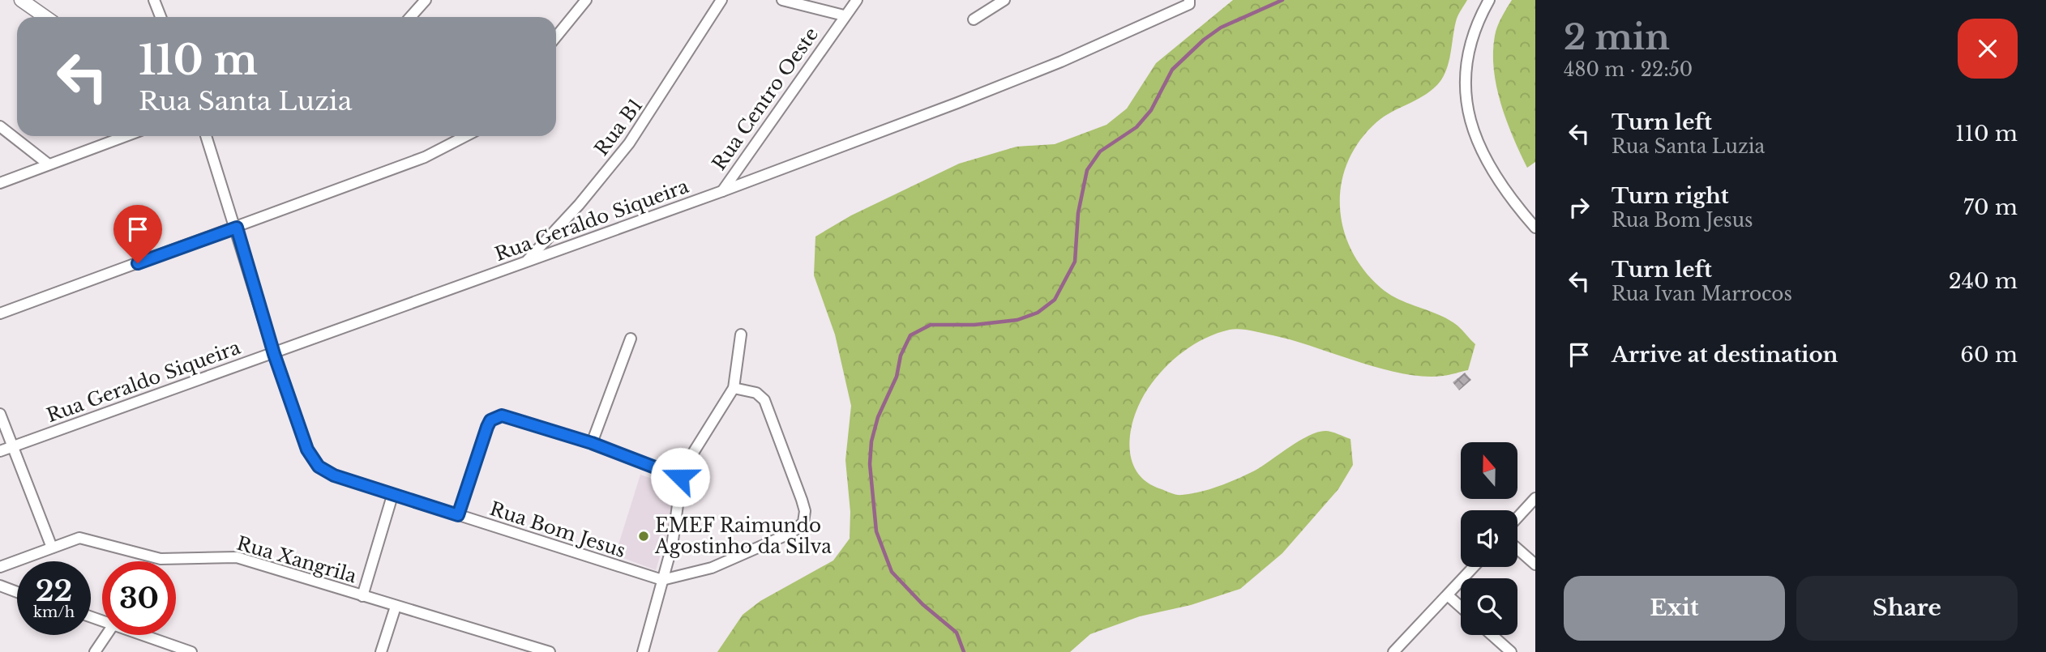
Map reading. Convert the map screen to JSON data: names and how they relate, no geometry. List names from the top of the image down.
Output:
{
  "streets": {
    "street": [
      "Rua Centro Oeste",
      "Rua B1",
      "Rua Geraldo Siqueira",
      "Rua Bom Jesus",
      "Rua Xangrila"
    ]
  },
  "crossings": [
    ["Rua Centro Oeste", "Rua Geraldo Siqueira"],
    ["Rua B1", "Rua Geraldo Siqueira"],
    ["Rua Geraldo Siqueira", "Rua Bom Jesus"]
  ],
  "places": ["EMEF Raimundo Agostinho da Silva"],
  "north": "top",
  "page": {
    "heading": ["2 min", "480 m · 22:50"],
    "turn": ["110 m", "Rua Santa Luzia"],
    "list": [
      {
        "name": "Turn left",
        "note": "Rua Santa Luzia",
        "value": "110 m"
      },
      {
        "name": "Turn right",
        "note": "Rua Bom Jesus",
        "value": "70 m"
      },
      {
        "name": "Turn left",
        "note": "Rua Ivan Marrocos",
        "value": "240 m"
      },
      {
        "name": "Arrive at destination",
        "value": "60 m"
      }
    ],
    "speed": "22 km/h",
    "limit": "30",
    "buttons": ["Exit", "Share"]
  }
}
